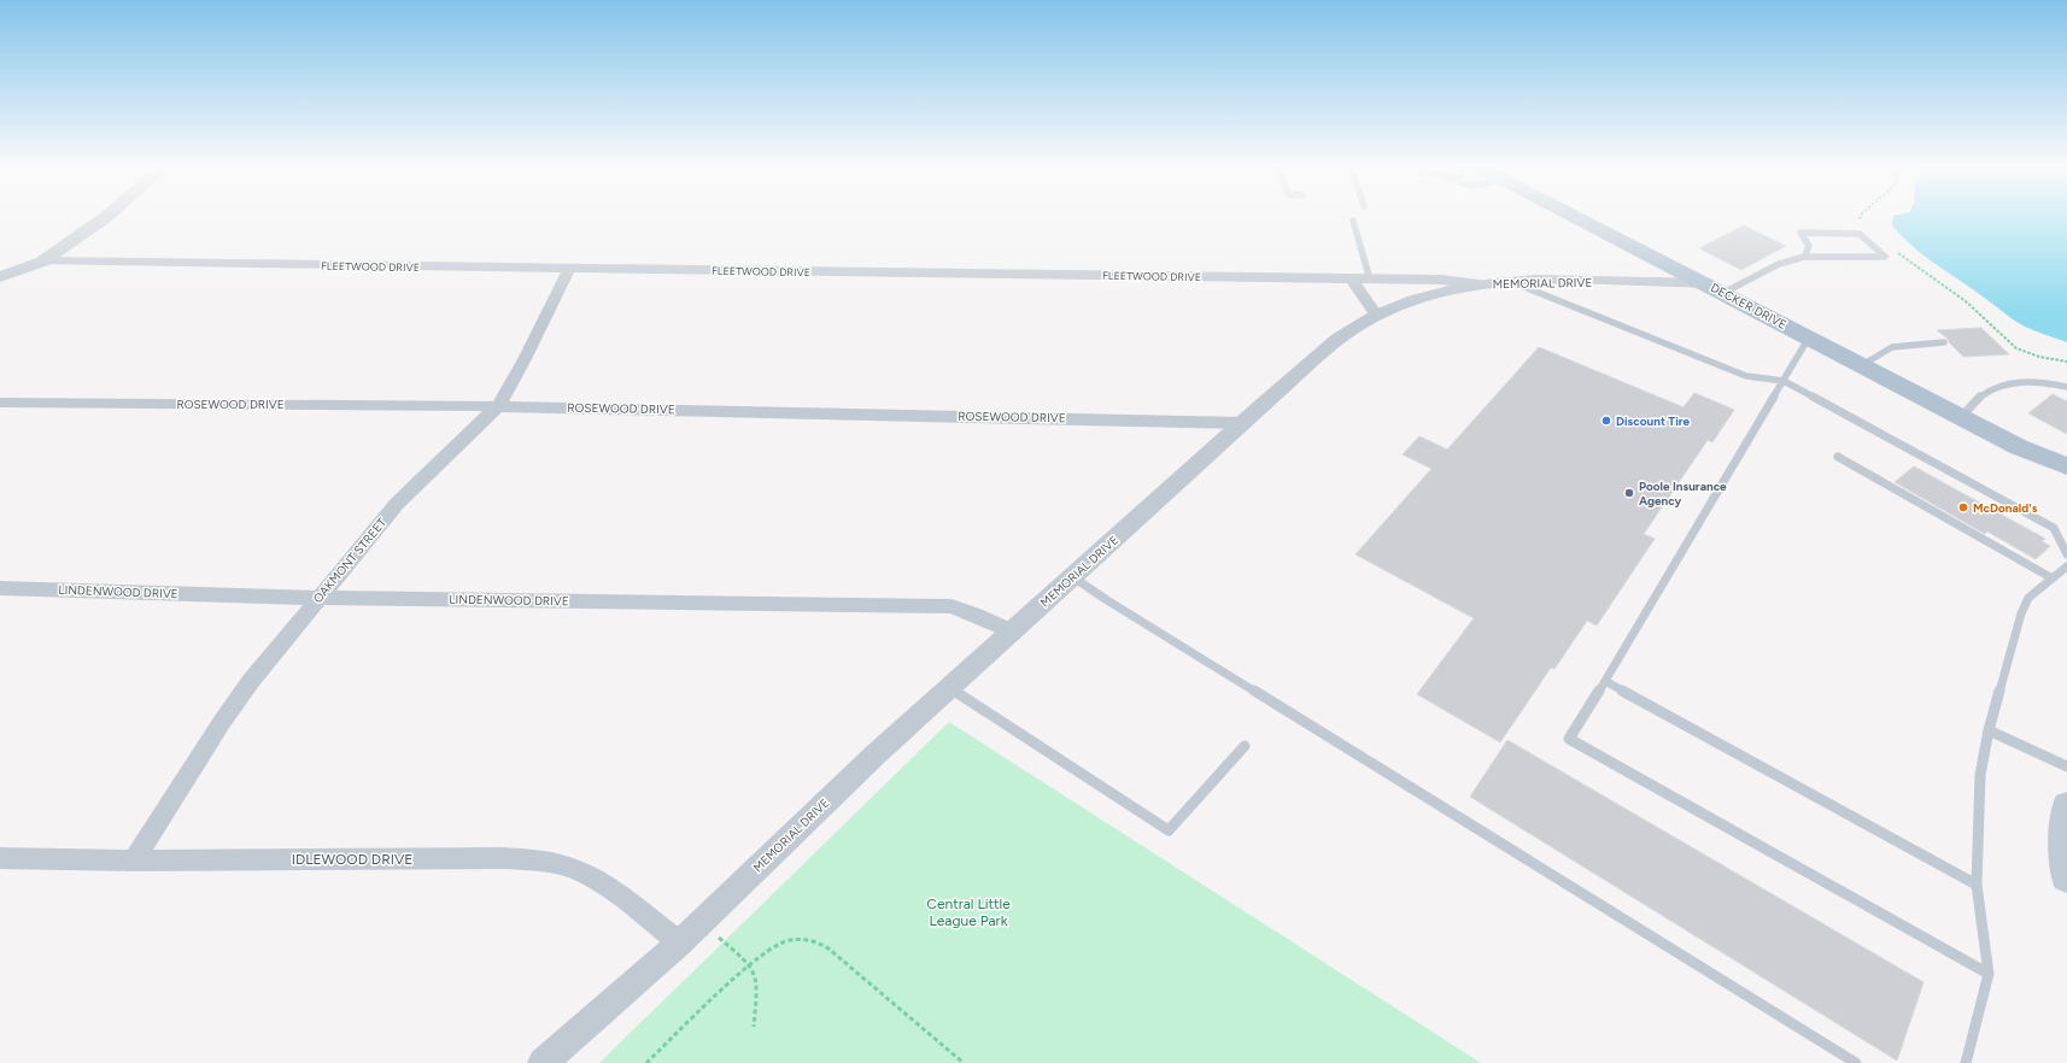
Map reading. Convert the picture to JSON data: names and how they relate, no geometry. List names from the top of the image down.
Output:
{
  "streets": {
    "main road": ["DECKER DRIVE"],
    "street": [
      "FLEETWOOD DRIVE",
      "MEMORIAL DRIVE",
      "ROSEWOOD DRIVE",
      "OAKMONT STREET",
      "LINDENWOOD DRIVE",
      "IDLEWOOD DRIVE"
    ]
  },
  "crossings": [
    ["FLEETWOOD DRIVE", "MEMORIAL DRIVE"],
    ["FLEETWOOD DRIVE", "OAKMONT STREET"],
    ["MEMORIAL DRIVE", "DECKER DRIVE"],
    ["MEMORIAL DRIVE", "ROSEWOOD DRIVE"],
    ["MEMORIAL DRIVE", "LINDENWOOD DRIVE"],
    ["MEMORIAL DRIVE", "IDLEWOOD DRIVE"],
    ["ROSEWOOD DRIVE", "OAKMONT STREET"],
    ["OAKMONT STREET", "LINDENWOOD DRIVE"],
    ["OAKMONT STREET", "IDLEWOOD DRIVE"]
  ],
  "parks": ["Central Little League Park"],
  "places": ["Discount Tire", "Poole Insurance Agency", "McDonald's"]
}
